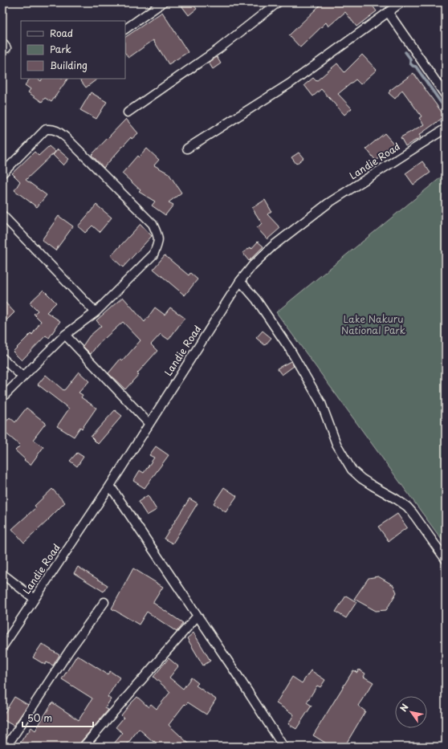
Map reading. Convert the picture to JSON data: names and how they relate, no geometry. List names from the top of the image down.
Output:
{
  "streets": {
    "street": ["Landie Road"]
  },
  "parks": ["Lake Nakuru National Park"],
  "legend": ["Road", "Park", "Building"],
  "scale_bar": "50 m",
  "north": "top left"
}
